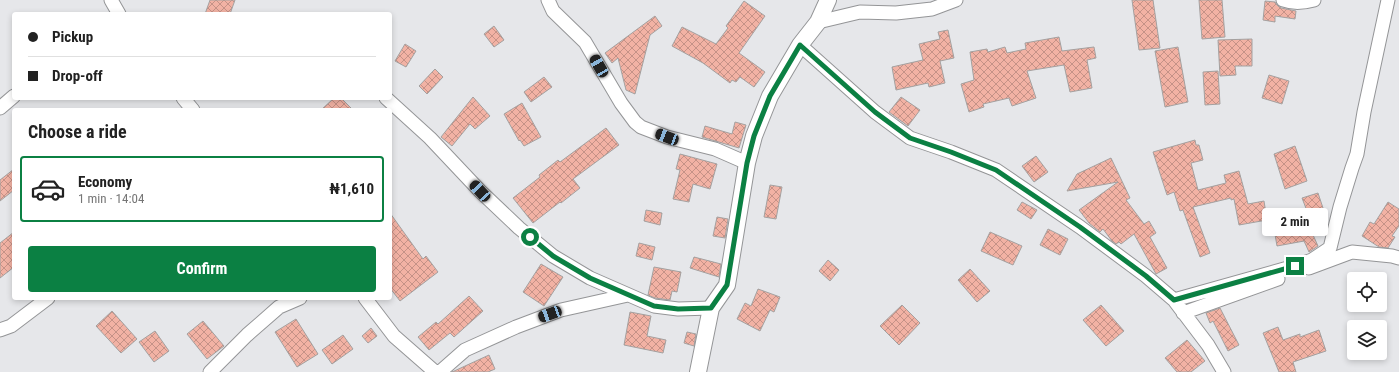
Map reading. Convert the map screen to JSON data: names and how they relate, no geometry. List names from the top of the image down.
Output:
{
  "page": {
    "banner": ["Pickup", "Drop-off"],
    "heading": "Choose a ride",
    "list": [
      {
        "name": "Economy",
        "note": "1 min · 14:04",
        "value": "₦1,610"
      }
    ],
    "bubble": "2 min",
    "buttons": "Confirm"
  }
}
